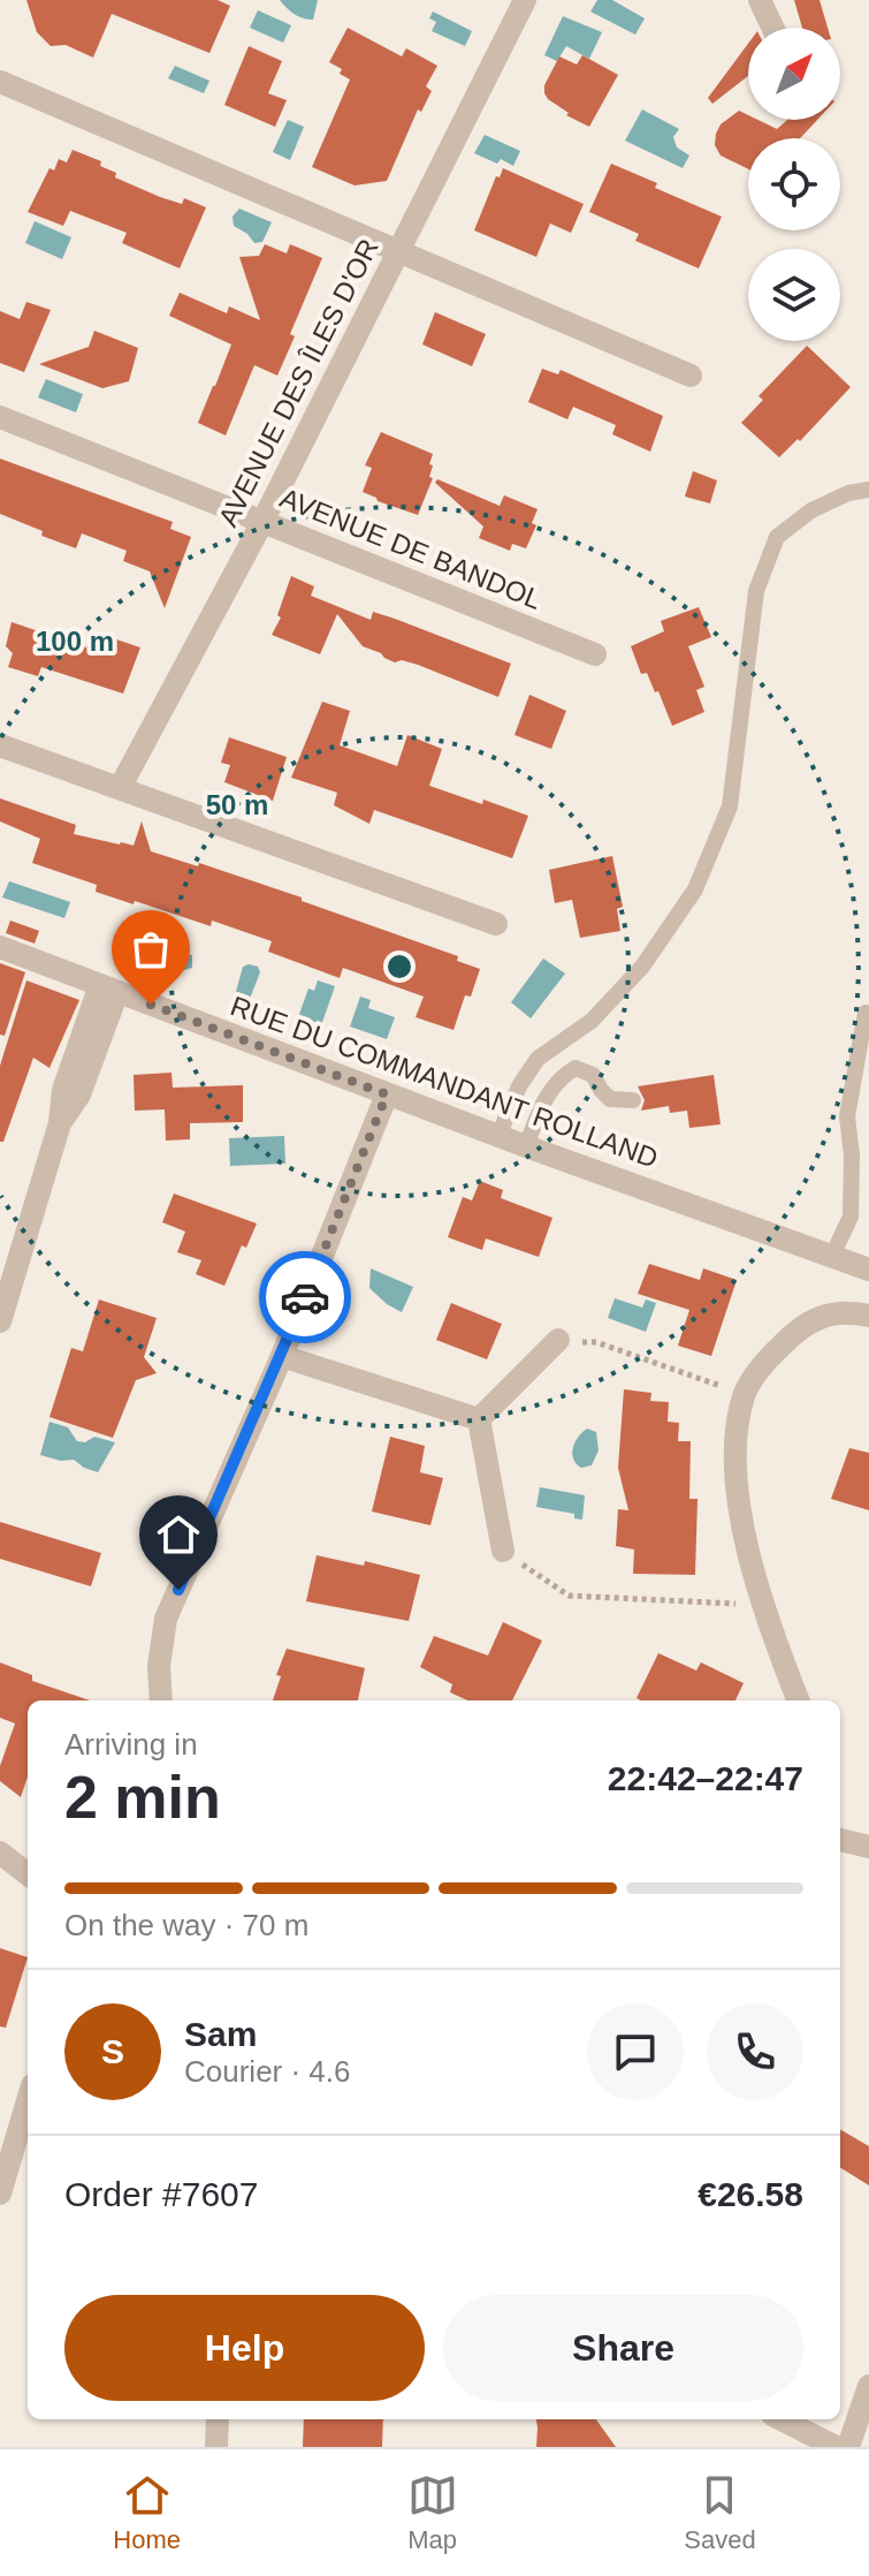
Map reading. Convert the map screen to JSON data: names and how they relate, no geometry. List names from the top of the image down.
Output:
{
  "streets": {
    "street": ["AVENUE DES ÎLES D'OR", "AVENUE DE BANDOL", "RUE DU COMMANDANT ROLLAND"]
  },
  "crossings": [
    ["AVENUE DES ÎLES D'OR", "AVENUE DE BANDOL"]
  ],
  "north": "top right",
  "page": {
    "heading": ["2 min", "Arriving in", "22:42–22:47"],
    "panel": [
      "Sam",
      "Courier · 4.6",
      "Order #7607",
      "€26.58"
    ],
    "bar": "On the way · 70 m",
    "round": "S",
    "buttons": ["Help", "Share"],
    "tabs": ["Home", "Map", "Saved"]
  },
  "rings": ["100 m", "50 m"]
}
